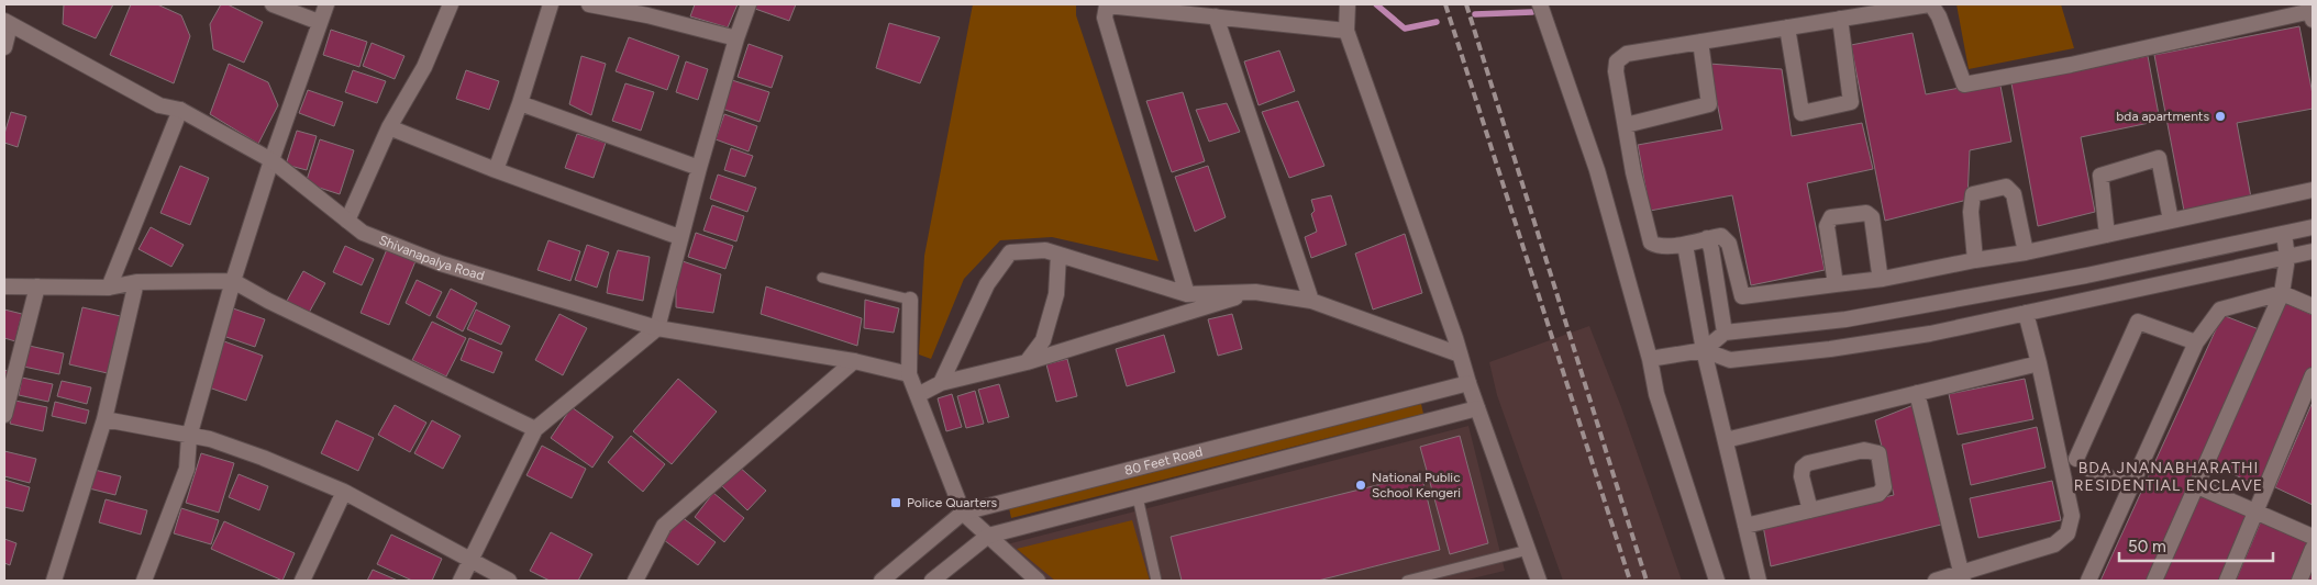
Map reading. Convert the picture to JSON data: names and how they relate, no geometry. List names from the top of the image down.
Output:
{
  "streets": {
    "street": ["Shivanapalya Road", "80 Feet Road"]
  },
  "districts": ["BDA JNANABHARATHI RESIDENTIAL ENCLAVE"],
  "places": {
    "other": ["bda apartments", "National Public School Kengeri"],
    "transit": ["Police Quarters"]
  },
  "scale_bar": "50 m"
}
